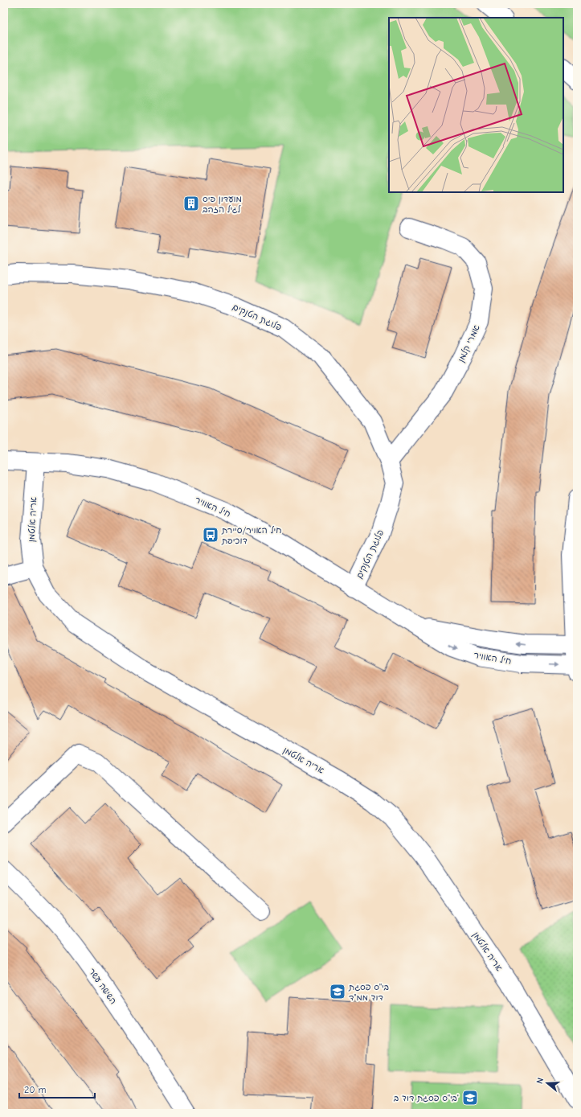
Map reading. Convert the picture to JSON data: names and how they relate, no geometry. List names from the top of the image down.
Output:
{
  "streets": {
    "street": [
      "פלוגת הטנקים",
      "אמרי קלמן",
      "חיל האוויר",
      "אריה אלטמן",
      "השישה עשר"
    ]
  },
  "crossings": [
    ["פלוגת הטנקים", "אמרי קלמן"],
    ["פלוגת הטנקים", "חיל האוויר"],
    ["חיל האוויר", "אריה אלטמן"]
  ],
  "places": {
    "building": ["מועדון פיס לגיל הזהב"],
    "bus stop": ["חיל האויר/סיירת דוכיפת"],
    "school or university": ["בי\"ס פסגת דוד ממ\"ד", "בי\"ס פסגת דוד ב'"]
  },
  "scale_bar": "20 m",
  "north": "left"
}
